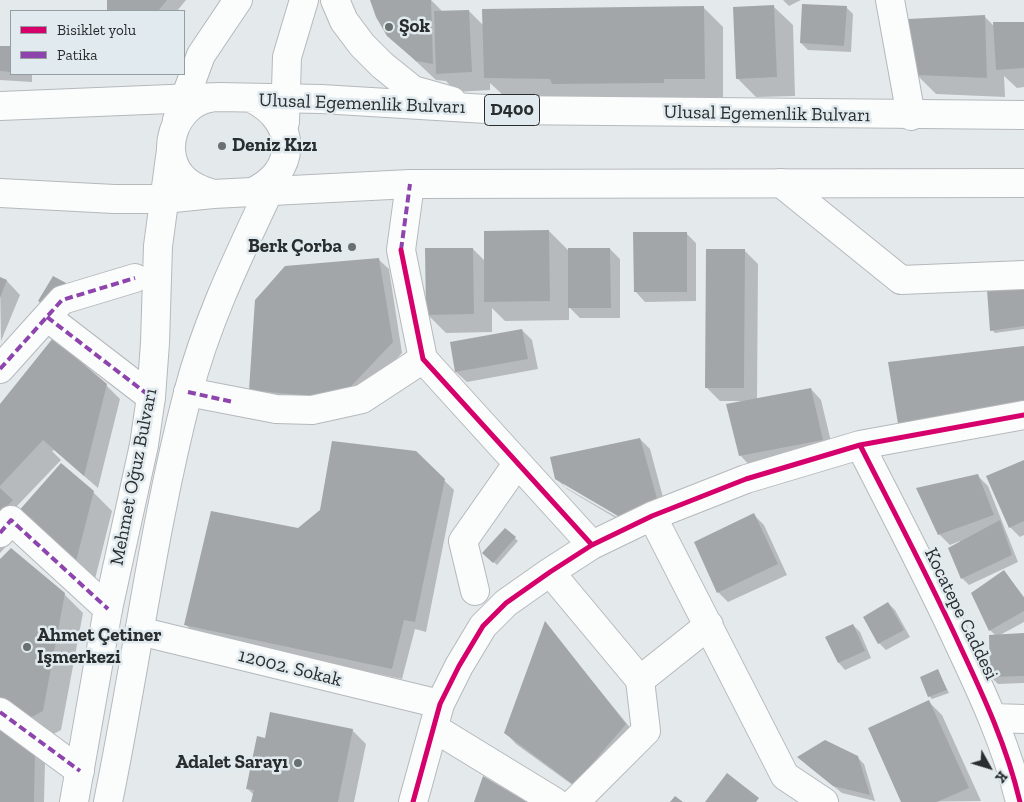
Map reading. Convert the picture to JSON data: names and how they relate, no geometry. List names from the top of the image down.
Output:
{
  "streets": {
    "main road": [
      "Ulusal Egemenlik Bulvarı",
      "D400",
      "Mehmet Oğuz Bulvarı",
      "Kocatepe Caddesi",
      "12002. Sokak"
    ]
  },
  "crossings": [
    ["Ulusal Egemenlik Bulvarı", "Mehmet Oğuz Bulvarı"],
    ["Mehmet Oğuz Bulvarı", "12002. Sokak"]
  ],
  "places": [
    "Şok",
    "Deniz Kızı",
    "Berk Çorba",
    "Ahmet Çetiner Işmerkezi",
    "Adalet Sarayı"
  ],
  "legend": ["Bisiklet yolu", "Patika"],
  "north": "bottom right"
}
